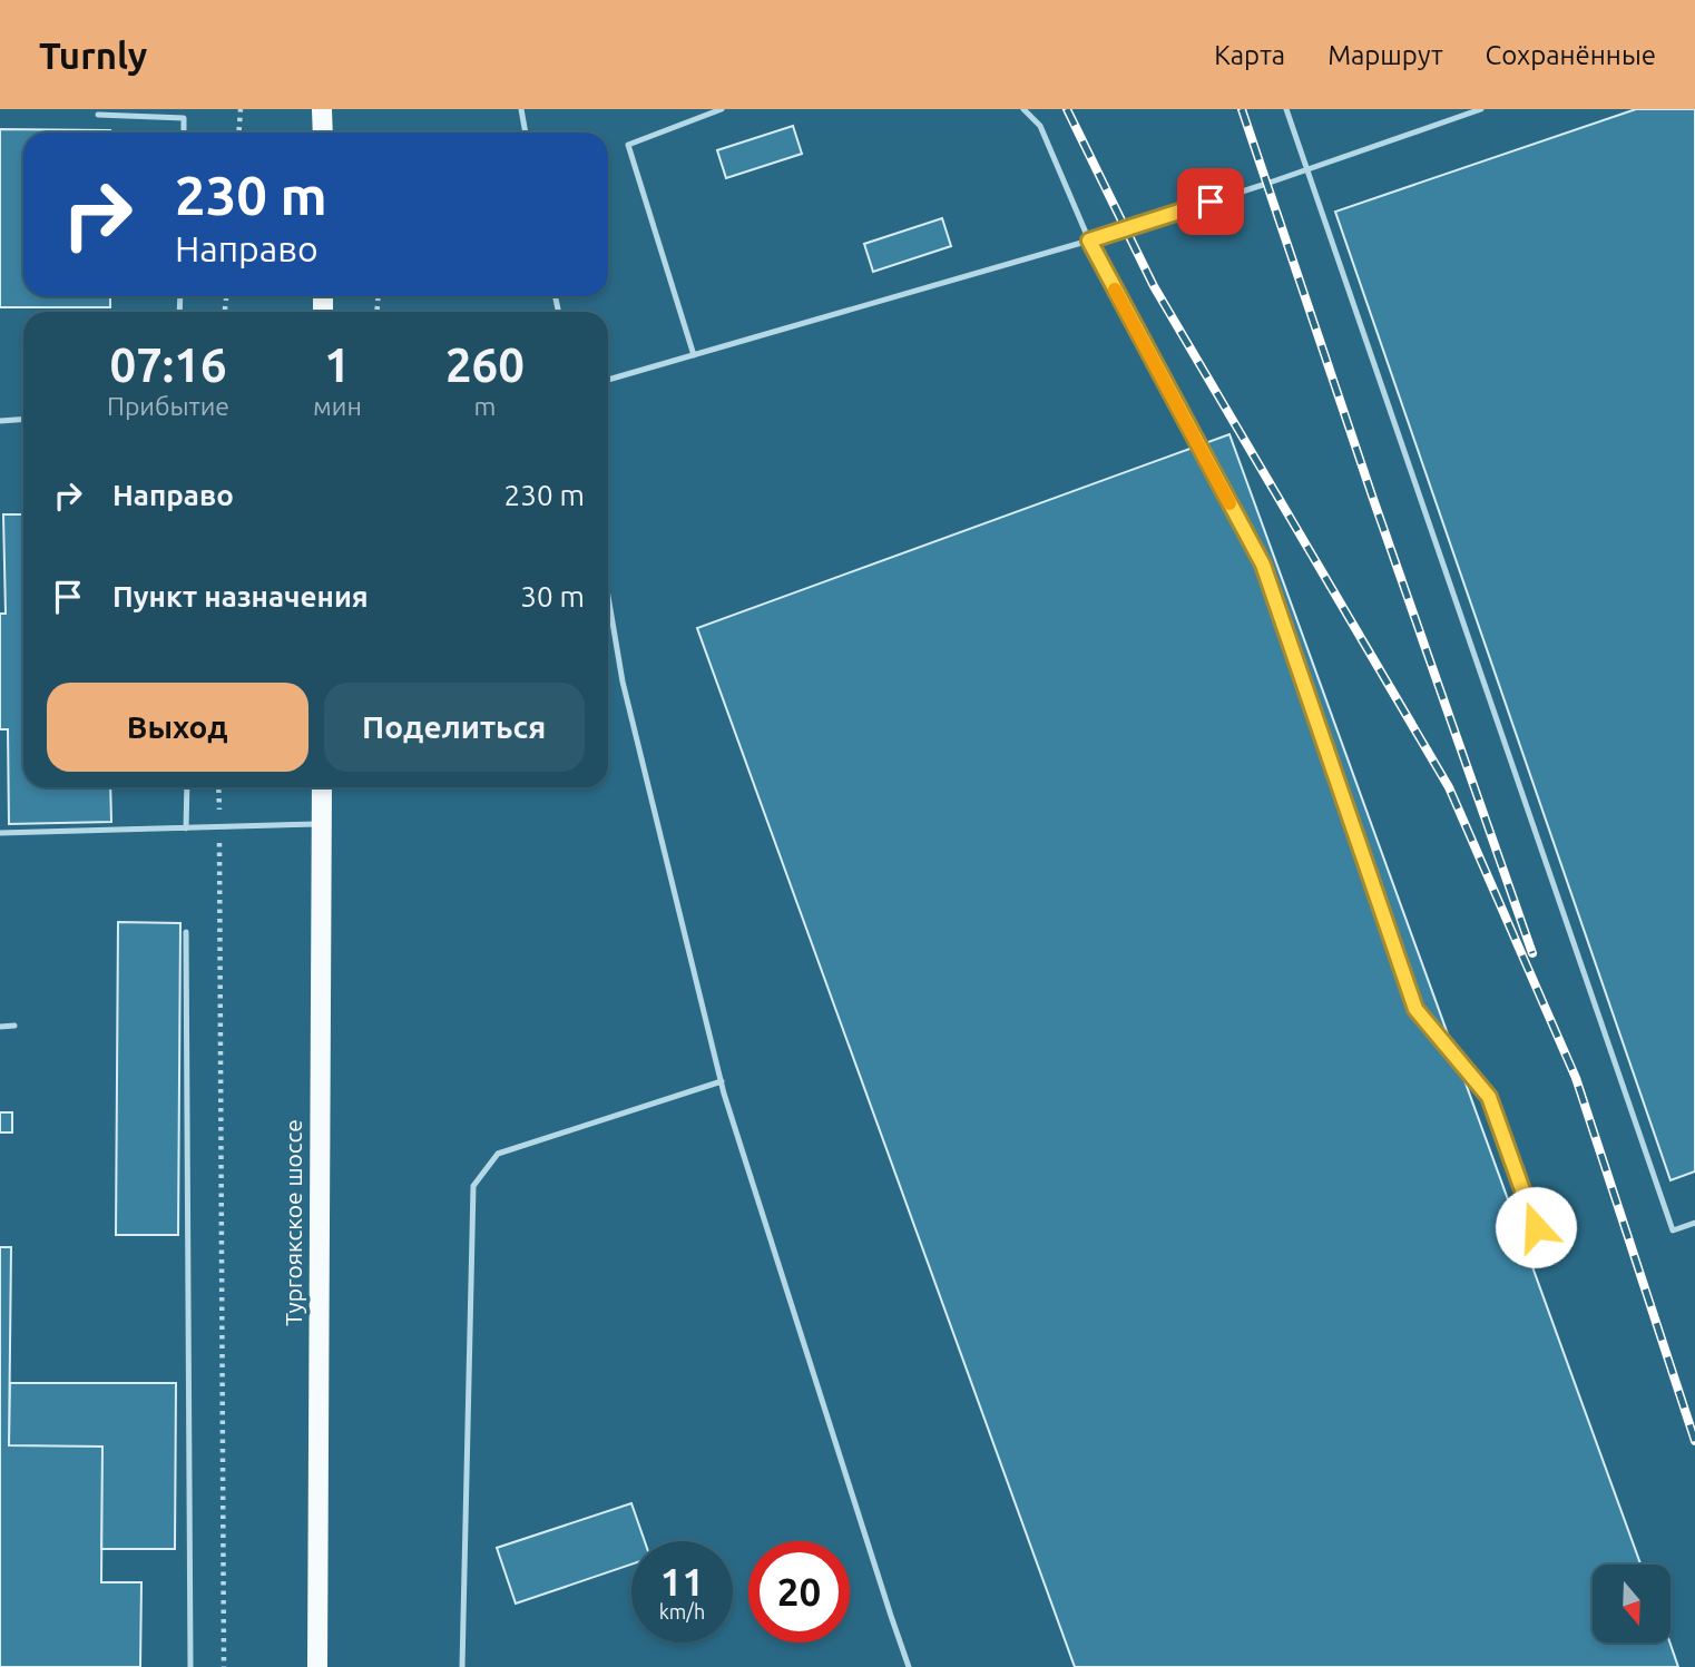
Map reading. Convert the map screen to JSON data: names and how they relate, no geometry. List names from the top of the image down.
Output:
{
  "streets": {
    "main road": ["Тургоякское шоссе"]
  },
  "north": "bottom",
  "page": {
    "header": "Turnly",
    "nav": ["Карта", "Маршрут", "Сохранённые"],
    "turn": ["230 m", "Направо"],
    "eta": [
      "07:16",
      "Прибытие",
      "1",
      "мин",
      "260",
      "m"
    ],
    "list": [
      {
        "name": "Направо",
        "value": "230 m"
      },
      {
        "name": "Пункт назначения",
        "value": "30 m"
      }
    ],
    "buttons": ["Выход", "Поделиться"],
    "speed": "11 km/h",
    "limit": "20"
  }
}
